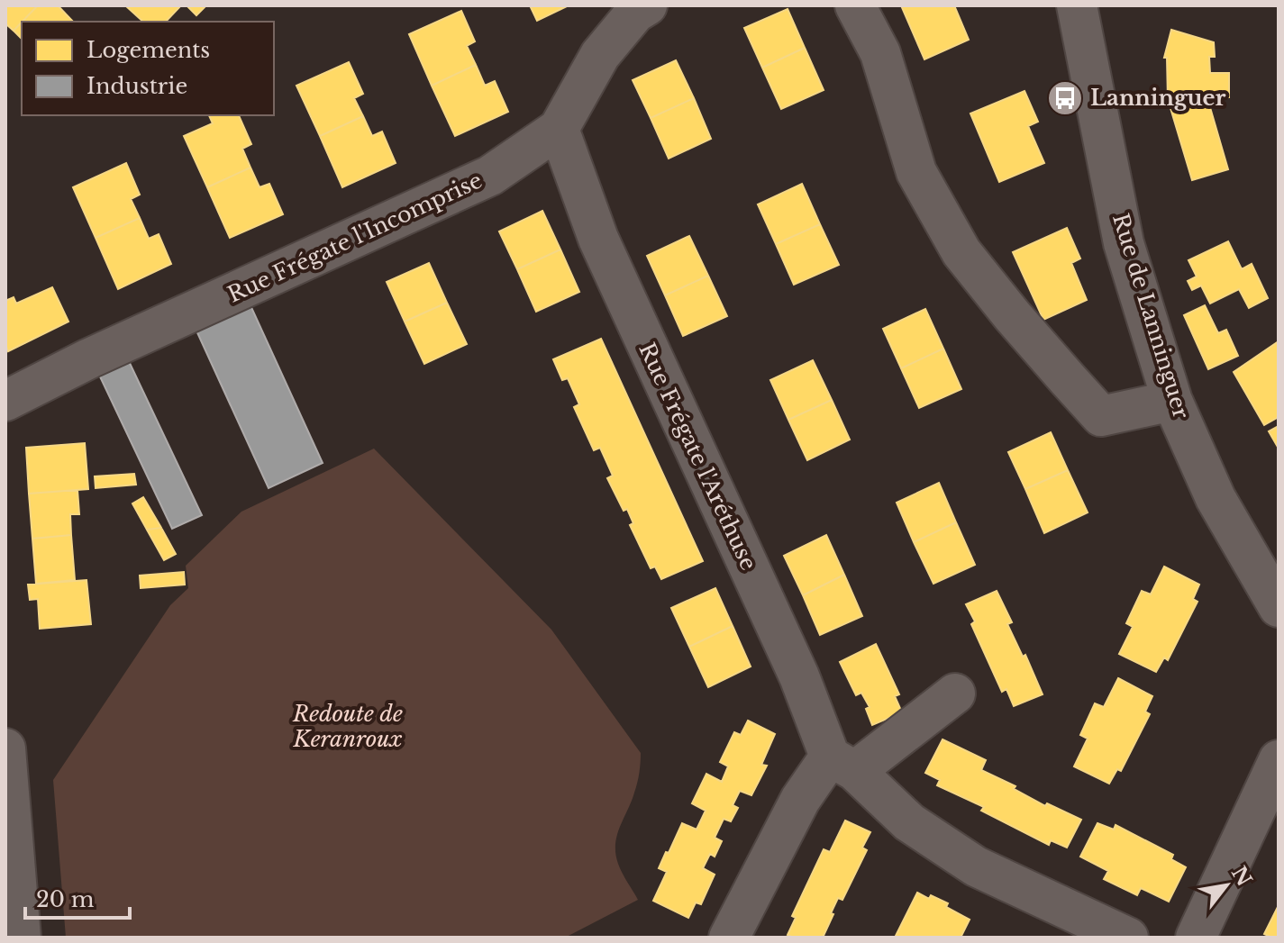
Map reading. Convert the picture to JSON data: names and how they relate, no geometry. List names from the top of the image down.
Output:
{
  "streets": {
    "street": ["Rue Frégate l'Incomprise", "Rue de Lanninguer", "Rue Frégate l'Aréthuse"]
  },
  "crossings": [
    ["Rue Frégate l'Incomprise", "Rue Frégate l'Aréthuse"]
  ],
  "parks": ["Redoute de Keranroux"],
  "places": {
    "bus stop": ["Lanninguer"]
  },
  "legend": ["Logements", "Industrie"],
  "scale_bar": "20 m",
  "north": "top right"
}
